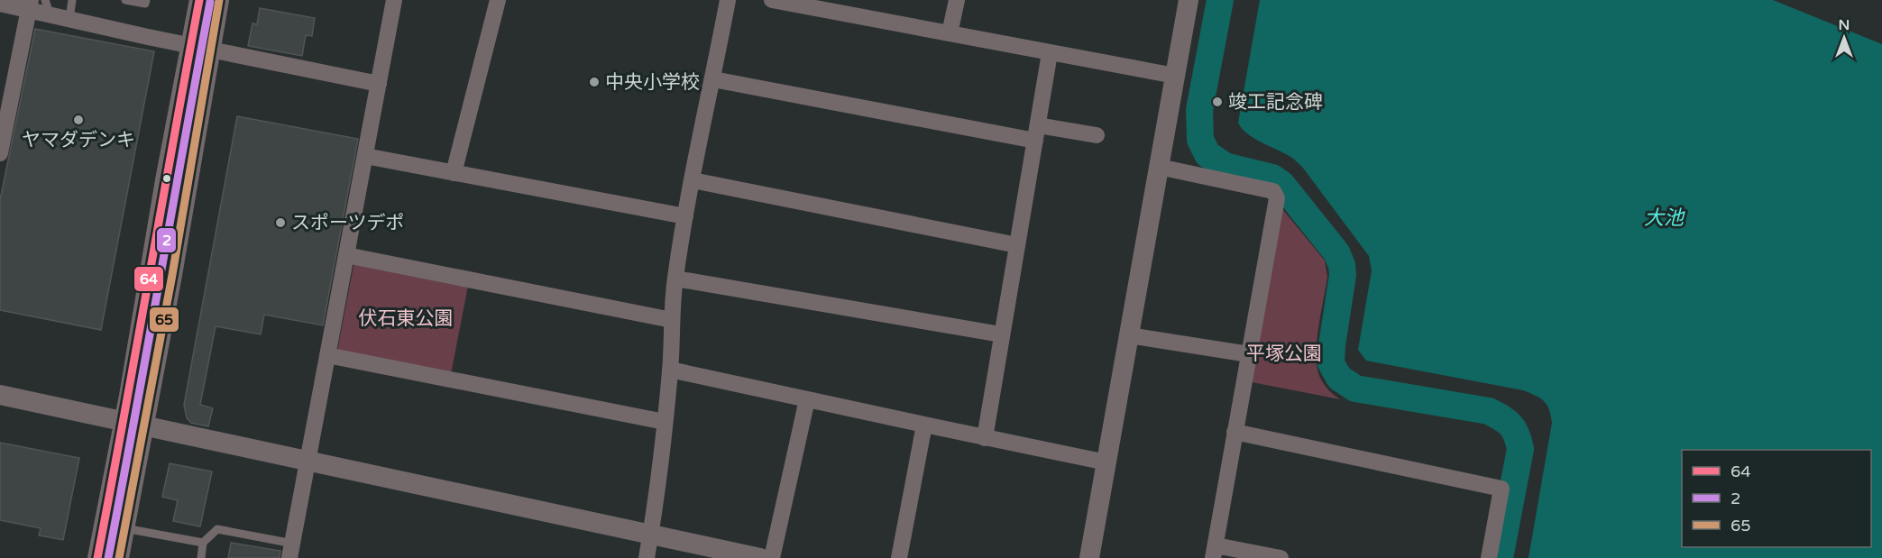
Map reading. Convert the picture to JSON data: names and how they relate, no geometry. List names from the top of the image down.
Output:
{
  "water": ["大池"],
  "parks": ["伏石東公園", "平塚公園"],
  "places": [
    "中央小学校",
    "竣工記念碑",
    "ヤマダデンキ",
    "スポーツデポ"
  ],
  "lines": ["transit line 64", "transit line 65", "transit line 2"],
  "legend": ["64", "2", "65"],
  "north": "top"
}
